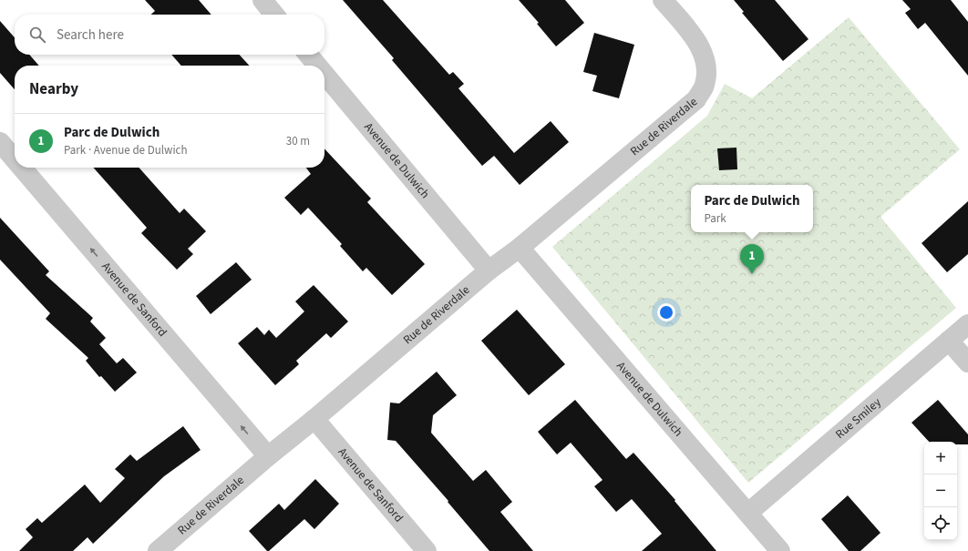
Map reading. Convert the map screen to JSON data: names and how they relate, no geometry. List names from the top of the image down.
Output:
{
  "streets": {
    "street": [
      "Rue de Riverdale",
      "Avenue de Dulwich",
      "Avenue de Sanford",
      "Rue Smiley"
    ]
  },
  "crossings": [
    ["Rue de Riverdale", "Avenue de Dulwich"],
    ["Rue de Riverdale", "Avenue de Sanford"],
    ["Avenue de Dulwich", "Rue Smiley"]
  ],
  "one_way": ["Avenue de Sanford"],
  "page": {
    "search": "Search here",
    "heading": "Nearby",
    "list": [
      {
        "mark": "1",
        "name": "Parc de Dulwich",
        "note": "Park · Avenue de Dulwich",
        "value": "30 m"
      }
    ],
    "popup": ["Parc de Dulwich", "Park"],
    "pins": "1",
    "map_buttons": ["+", "−"]
  }
}
